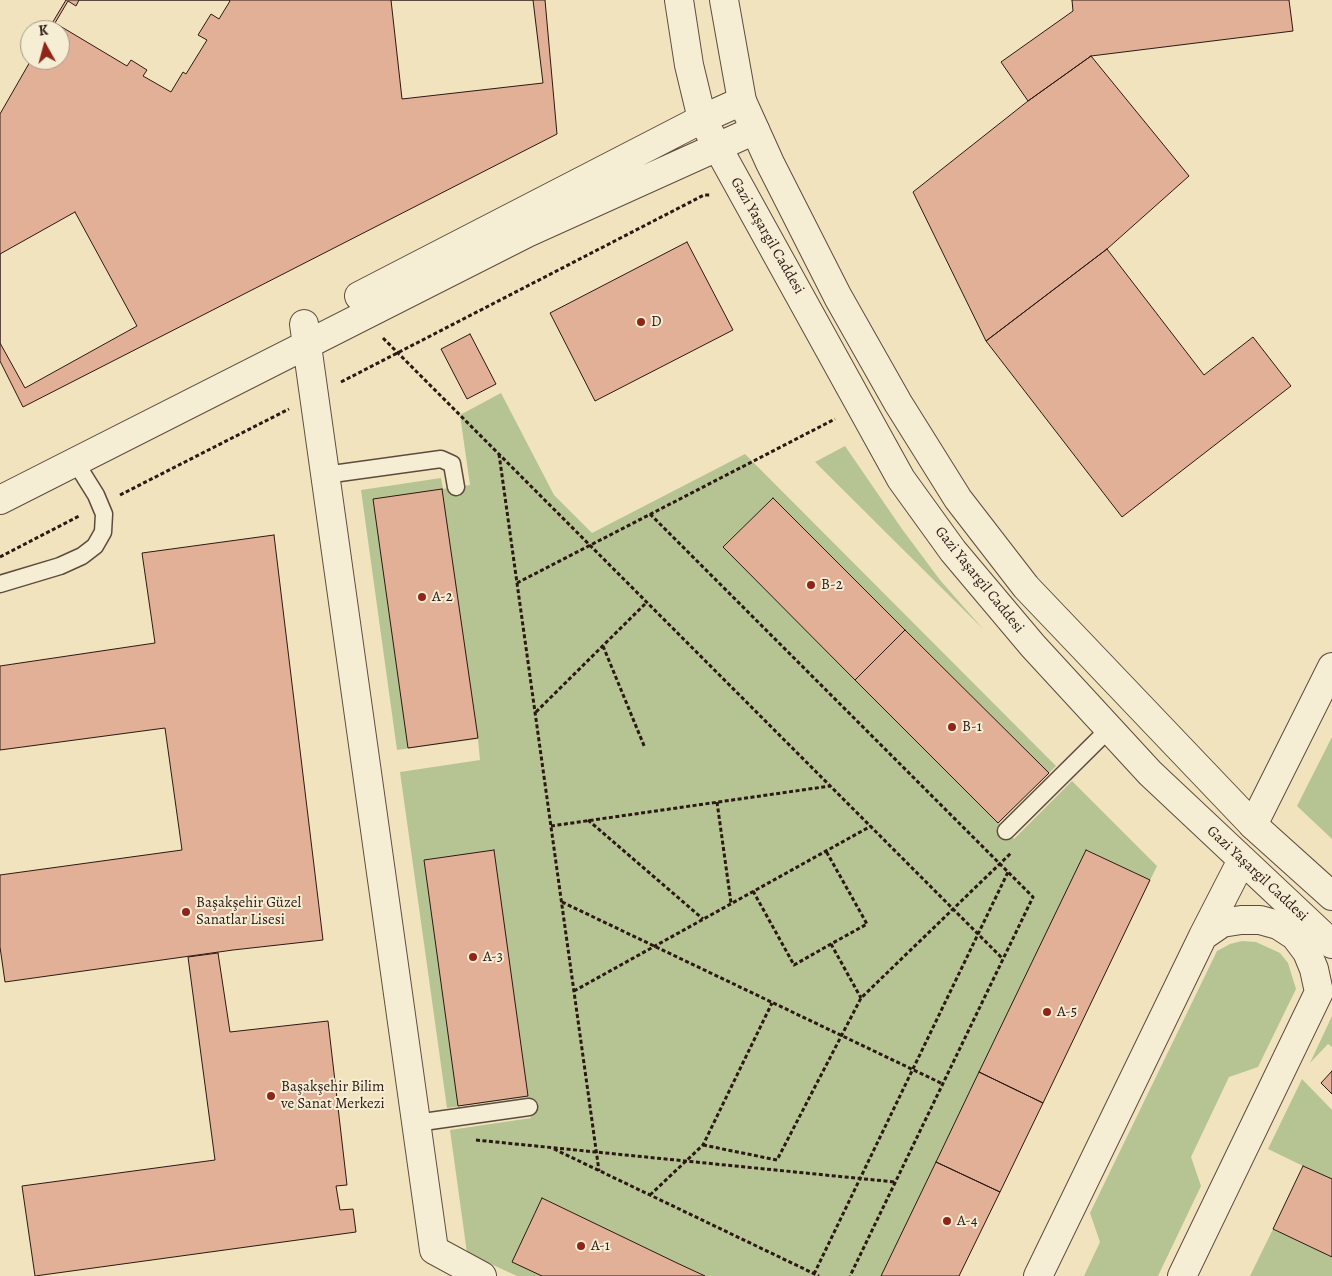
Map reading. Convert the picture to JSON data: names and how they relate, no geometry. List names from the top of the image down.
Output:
{
  "streets": {
    "street": ["Gazi Yaşargil Caddesi"]
  },
  "places": [
    "D",
    "B-2",
    "A-2",
    "B-1",
    "Başakşehir Güzel Sanatlar Lisesi",
    "A-3",
    "A-5",
    "Başakşehir Bilim ve Sanat Merkezi",
    "A-4",
    "A-1"
  ],
  "north": "top"
}
